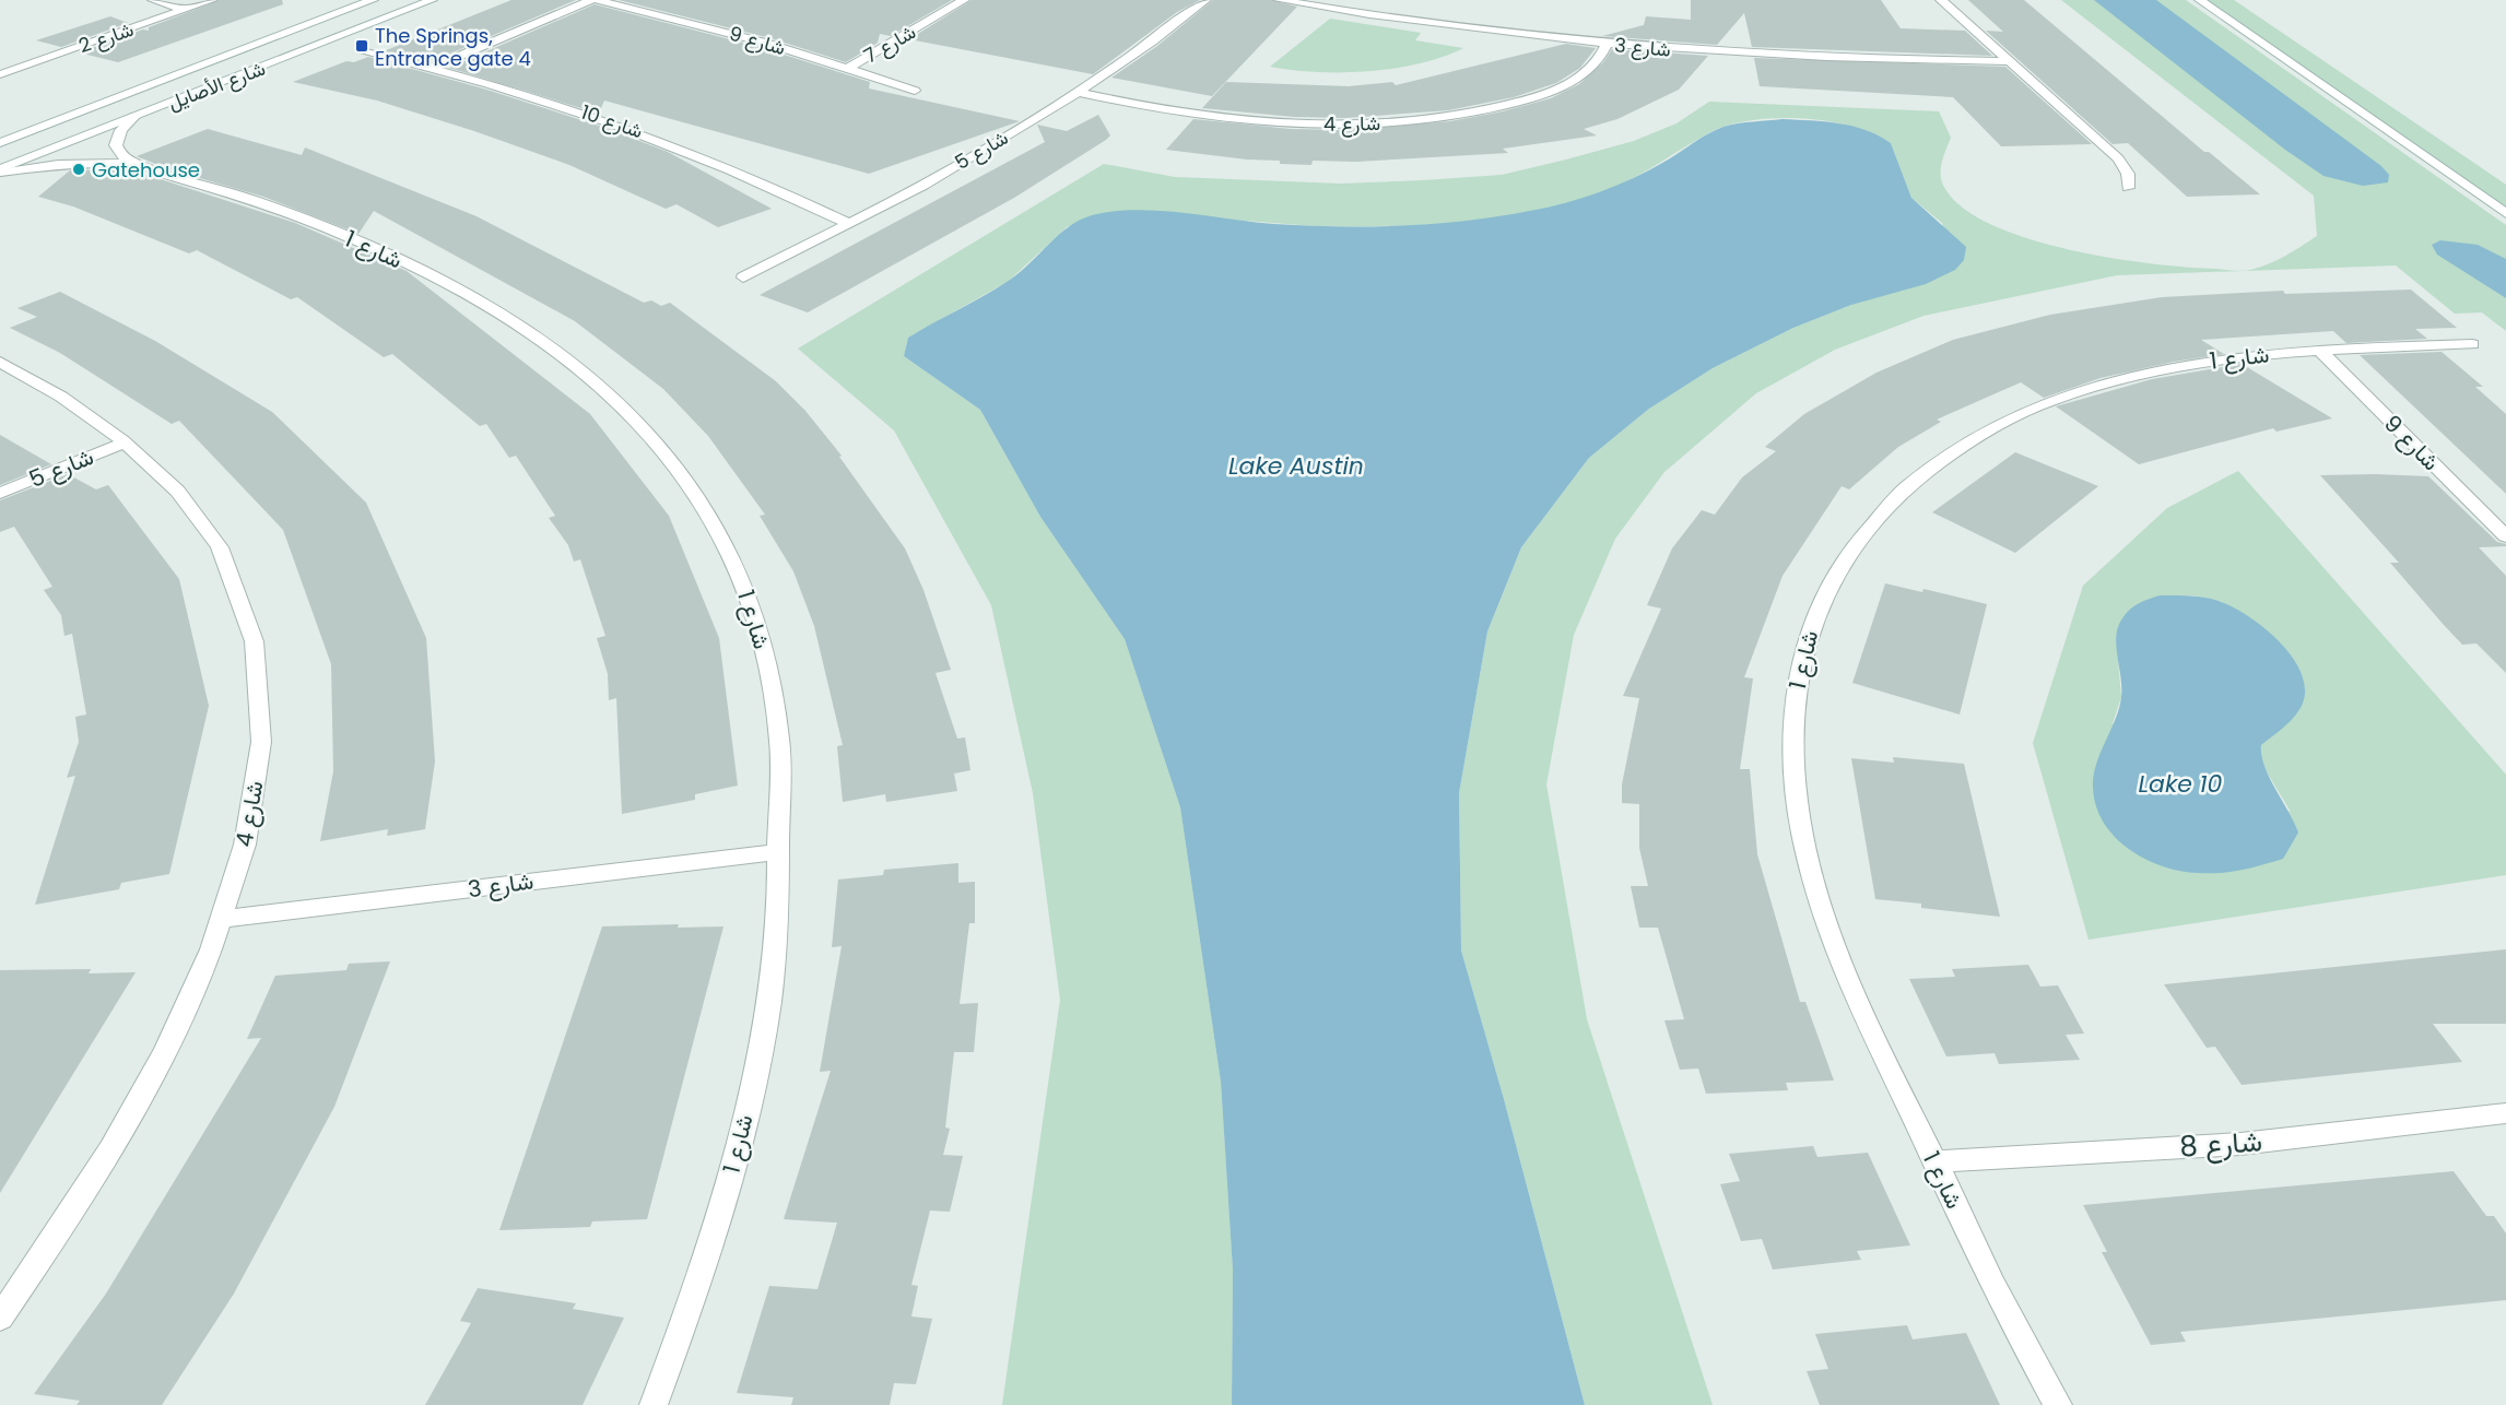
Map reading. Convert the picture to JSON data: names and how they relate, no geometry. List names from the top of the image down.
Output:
{
  "streets": {
    "street": [
      "شارع 2",
      "شارع 9",
      "شارع 7",
      "شارع 3",
      "شارع الأصايل",
      "شارع 10",
      "شارع 4",
      "شارع 5",
      "شارع 1",
      "شارع 8"
    ]
  },
  "crossings": [
    ["شارع 9", "شارع 7"],
    ["شارع 9", "شارع 1"],
    ["شارع 3", "شارع 4"],
    ["شارع 3", "شارع 1"],
    ["شارع الأصايل", "شارع 1"],
    ["شارع 10", "شارع 5"],
    ["شارع 4", "شارع 5"],
    ["شارع 1", "شارع 8"]
  ],
  "water": ["Lake Austin", "Lake 10"],
  "places": {
    "transit": ["The Springs, Entrance gate 4"],
    "other": ["Gatehouse"]
  }
}
